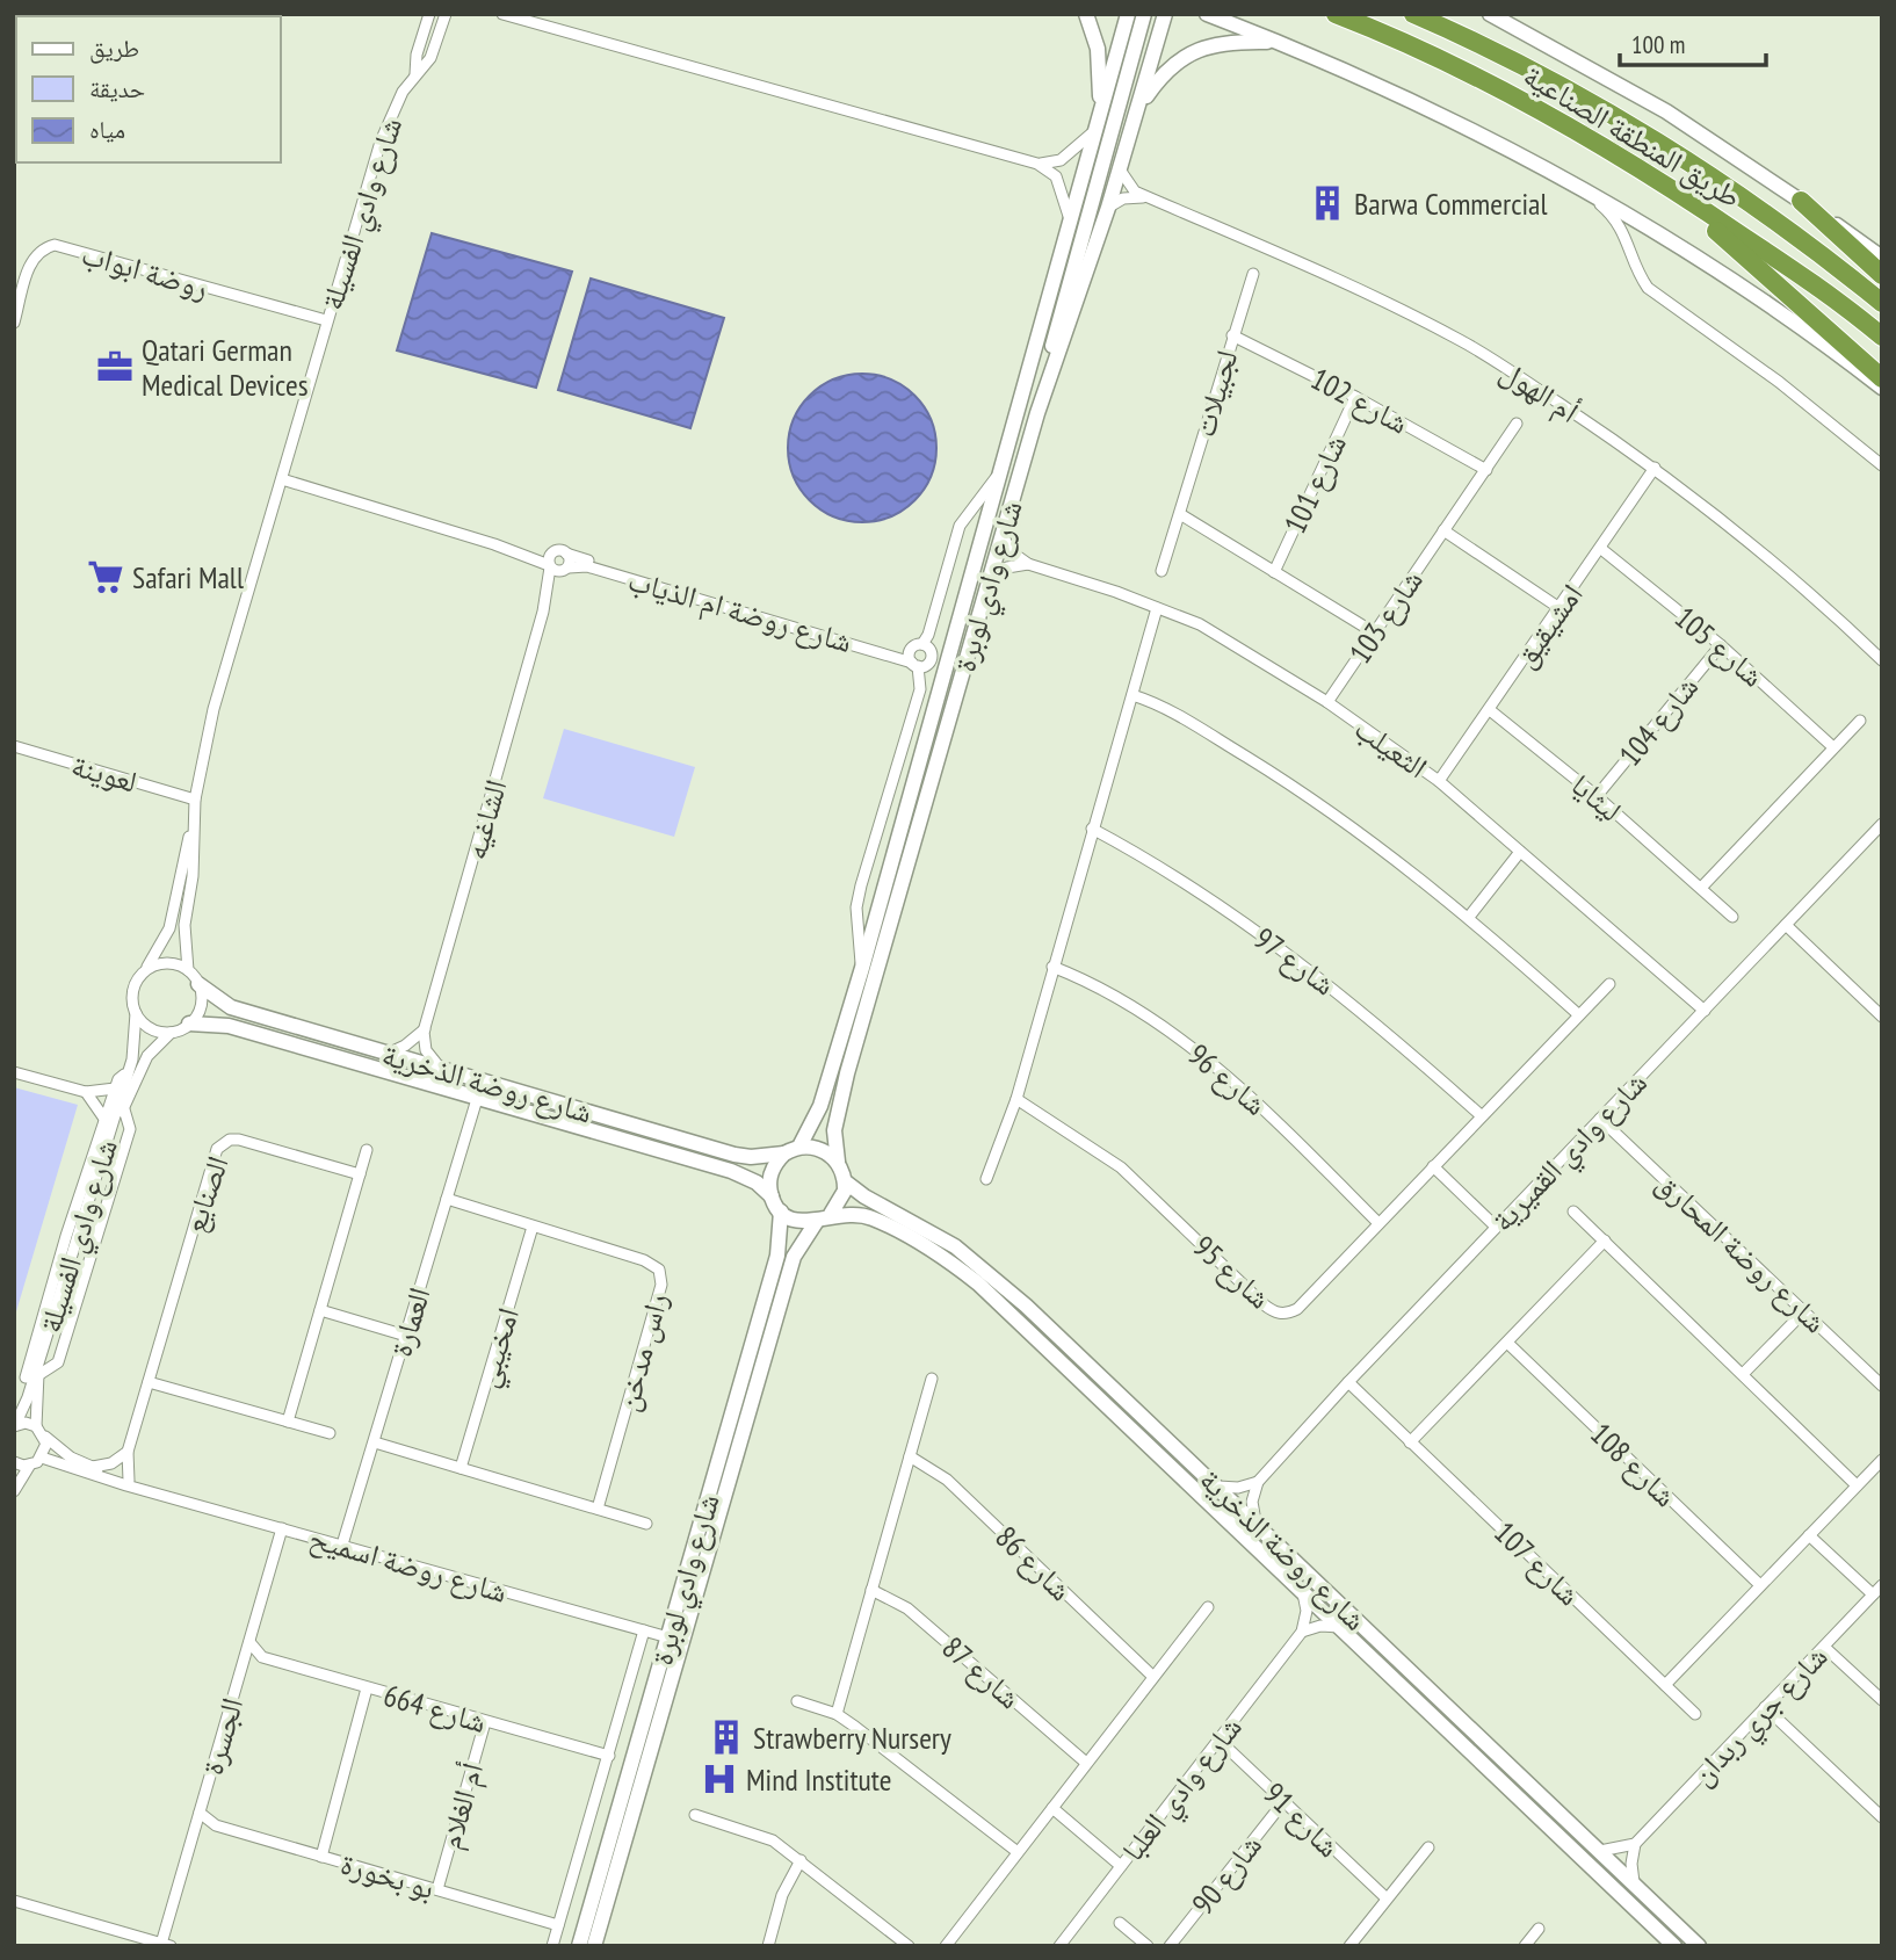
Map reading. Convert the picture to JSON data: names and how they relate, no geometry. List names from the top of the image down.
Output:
{
  "streets": {
    "highway": ["طريق المنطقة الصناعية"],
    "street": [
      "شارع وادي الفسيلة",
      "روضة ابواب",
      "أم الهول",
      "لجبيلات",
      "شارع 102",
      "شارع 101",
      "شارع وادي لوبرة",
      "شارع روضة ام الذياب",
      "شارع 103",
      "امشيقيق",
      "شارع 105",
      "شارع 104",
      "الثعيلب",
      "لعوينة",
      "ليثايا",
      "الشاغيه",
      "شارع 97",
      "شارع 96",
      "شارع روضة الذخرية",
      "شارع وادي القميرية",
      "الصنايع",
      "شارع روضة المحارق",
      "شارع 95",
      "العمارة",
      "امخيبي",
      "راس مدخن",
      "شارع 108",
      "شارع 86",
      "شارع 107",
      "شارع روضة اسميح",
      "شارع 87",
      "شارع 664",
      "شارع جري ربدان",
      "الجسرة",
      "شارع وادي العلبا",
      "أم الغلام",
      "شارع 91",
      "شارع 90",
      "بو بخورة"
    ]
  },
  "crossings": [
    ["شارع وادي الفسيلة", "روضة ابواب"],
    ["شارع وادي الفسيلة", "لعوينة"],
    ["شارع وادي الفسيلة", "شارع روضة الذخرية"],
    ["شارع وادي الفسيلة", "شارع روضة اسميح"],
    ["أم الهول", "شارع وادي لوبرة"],
    ["أم الهول", "امشيقيق"],
    ["لجبيلات", "شارع 102"],
    ["شارع 102", "شارع 101"],
    ["شارع 102", "شارع 103"],
    ["شارع وادي لوبرة", "شارع روضة الذخرية"],
    ["شارع وادي لوبرة", "شارع روضة اسميح"],
    ["شارع وادي لوبرة", "شارع 664"],
    ["شارع وادي لوبرة", "بو بخورة"],
    ["شارع روضة ام الذياب", "الشاغيه"],
    ["شارع 103", "الثعيلب"],
    ["امشيقيق", "شارع 105"],
    ["امشيقيق", "الثعيلب"],
    ["امشيقيق", "ليثايا"],
    ["شارع 105", "شارع 104"],
    ["شارع 104", "ليثايا"],
    ["الثعيلب", "شارع وادي القميرية"],
    ["شارع 97", "شارع 95"],
    ["شارع 96", "شارع 95"],
    ["شارع روضة الذخرية", "العمارة"],
    ["شارع وادي القميرية", "شارع روضة المحارق"],
    ["شارع وادي القميرية", "شارع 107"],
    ["الصنايع", "شارع روضة اسميح"],
    ["العمارة", "راس مدخن"],
    ["العمارة", "شارع روضة اسميح"],
    ["امخيبي", "راس مدخن"],
    ["شارع روضة اسميح", "الجسرة"],
    ["شارع 664", "أم الغلام"],
    ["الجسرة", "بو بخورة"],
    ["شارع وادي العلبا", "شارع 91"],
    ["أم الغلام", "بو بخورة"],
    ["شارع 91", "شارع 90"]
  ],
  "places": {
    "building": ["Barwa Commercial", "Strawberry Nursery"],
    "office": ["Qatari German Medical Devices"],
    "supermarket": ["Safari Mall"],
    "hospital": ["Mind Institute"]
  },
  "legend": ["طريق", "حديقة", "مياه"],
  "scale_bar": "100 m"
}
